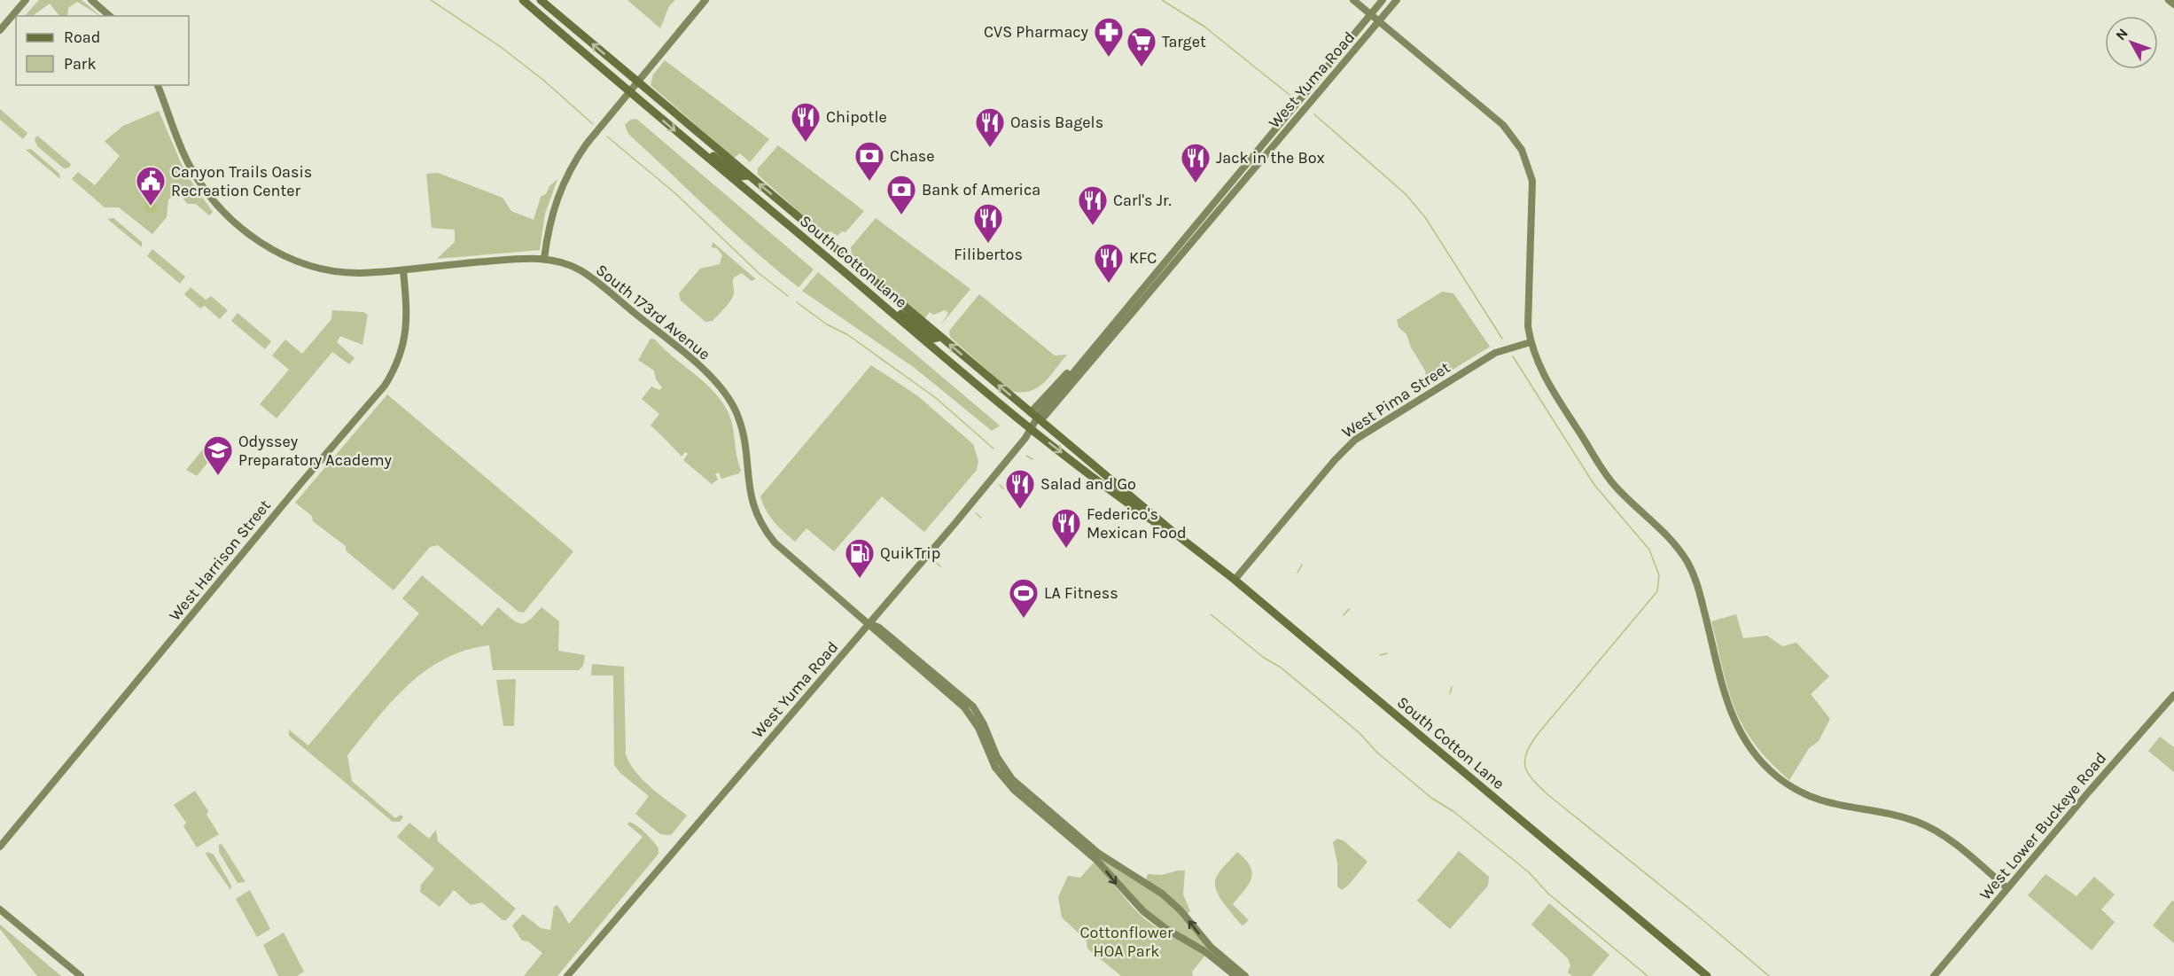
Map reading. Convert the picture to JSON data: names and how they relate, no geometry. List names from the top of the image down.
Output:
{
  "streets": {
    "main road": ["South Cotton Lane"],
    "street": [
      "West Yuma Road",
      "South 173rd Avenue",
      "West Pima Street",
      "West Harrison Street",
      "West Lower Buckeye Road"
    ]
  },
  "crossings": [
    ["West Yuma Road", "South Cotton Lane"],
    ["West Yuma Road", "South 173rd Avenue"],
    ["South Cotton Lane", "West Pima Street"],
    ["South 173rd Avenue", "West Harrison Street"]
  ],
  "parks": ["Cottonflower HOA Park"],
  "places": {
    "pharmacy": ["CVS Pharmacy"],
    "supermarket": ["Target"],
    "restaurant": [
      "Chipotle",
      "Oasis Bagels",
      "Jack in the Box",
      "Carl's Jr.",
      "Filibertos",
      "KFC",
      "Salad and Go",
      "Federico's Mexican Food"
    ],
    "bank": ["Chase", "Bank of America"],
    "public building": ["Canyon Trails Oasis Recreation Center"],
    "school or university": ["Odyssey Preparatory Academy"],
    "fuel station": ["QuikTrip"],
    "sports": ["LA Fitness"]
  },
  "legend": ["Road", "Park"],
  "north": "top left"
}
